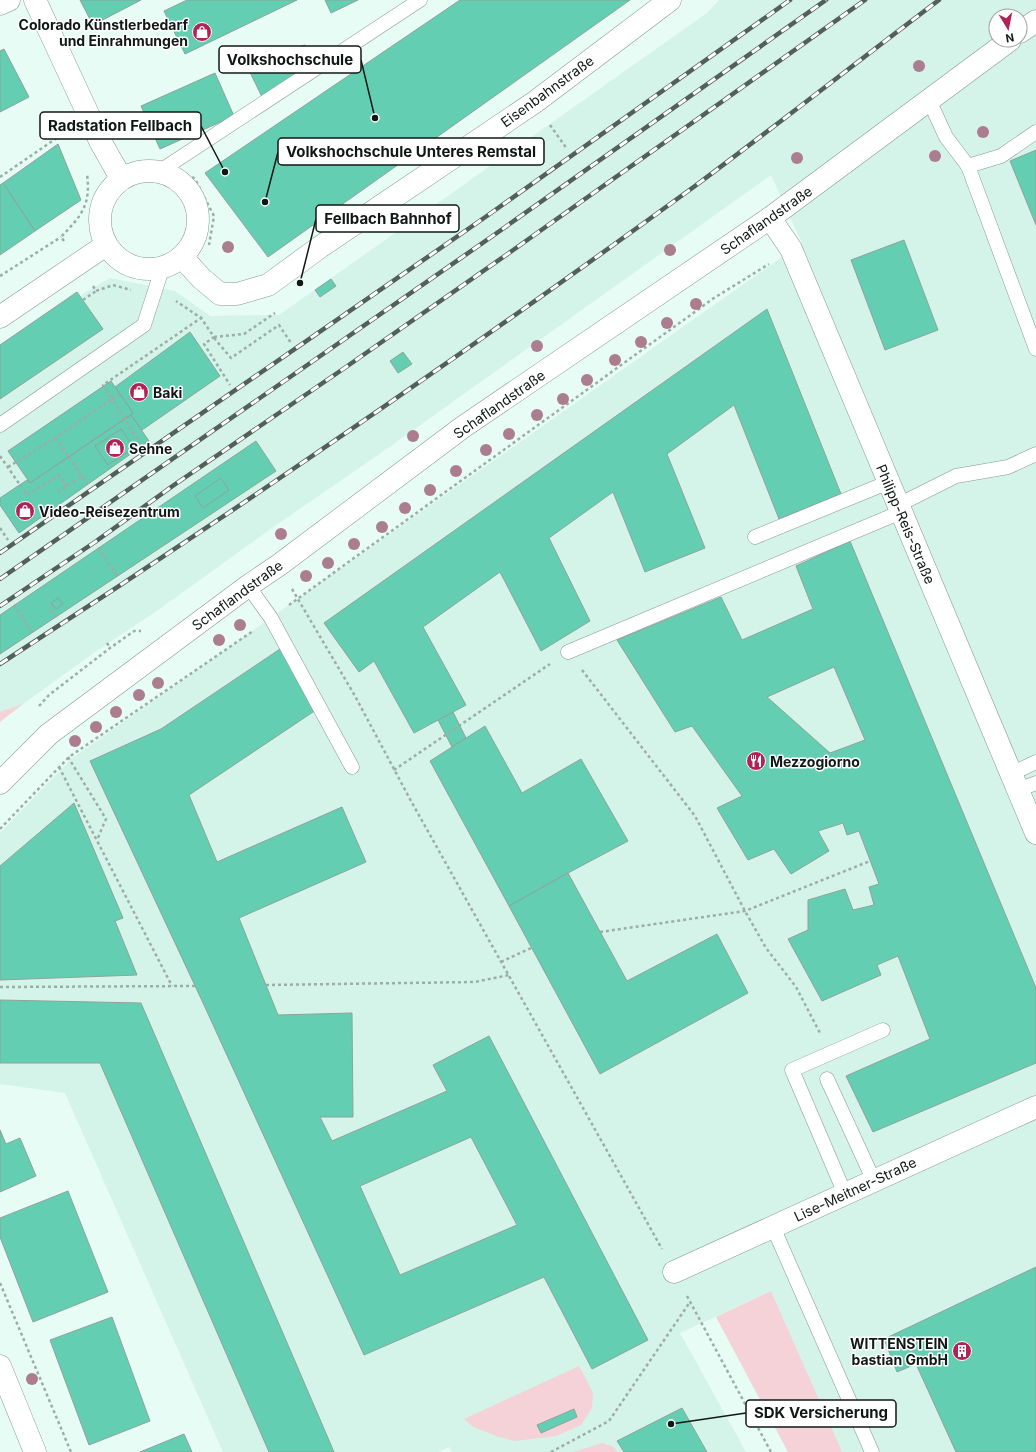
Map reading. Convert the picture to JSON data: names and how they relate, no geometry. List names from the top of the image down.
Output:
{
  "streets": {
    "street": [
      "Eisenbahnstraße",
      "Schaflandstraße",
      "Philipp-Reis-Straße",
      "Lise-Meitner-Straße"
    ]
  },
  "crossings": [
    ["Schaflandstraße", "Philipp-Reis-Straße"]
  ],
  "places": {
    "shop": [
      "Colorado Künstlerbedarf und Einrahmungen",
      "Baki",
      "Sehne",
      "Video-Reisezentrum"
    ],
    "other": [
      "Volkshochschule",
      "Radstation Fellbach",
      "Volkshochschule Unteres Remstal",
      "Fellbach Bahnhof",
      "SDK Versicherung"
    ],
    "restaurant": ["Mezzogiorno"],
    "building": ["WITTENSTEIN bastian GmbH"]
  },
  "north": "bottom"
}
